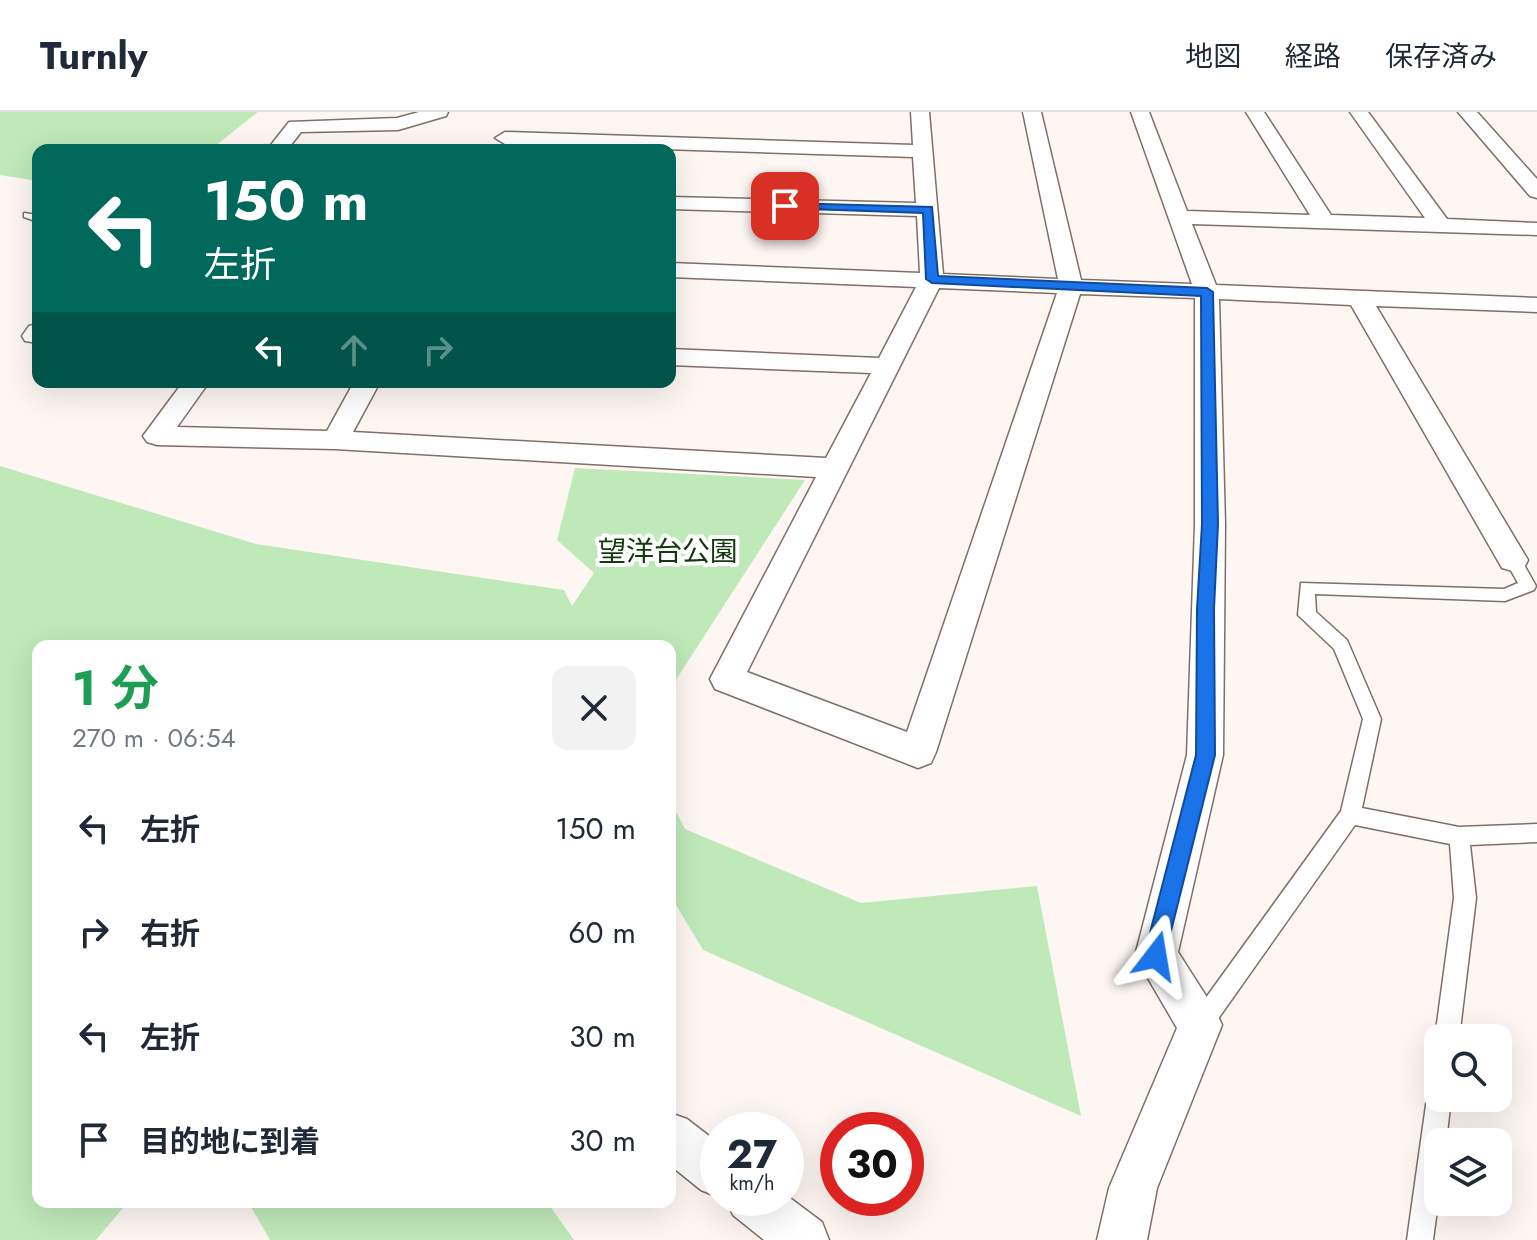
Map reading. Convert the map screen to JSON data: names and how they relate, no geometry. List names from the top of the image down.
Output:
{
  "parks": ["望洋台公園"],
  "page": {
    "header": "Turnly",
    "nav": ["地図", "経路", "保存済み"],
    "turn": ["150 m", "左折"],
    "heading": ["1 分", "270 m · 06:54"],
    "list": [
      {
        "name": "左折",
        "value": "150 m"
      },
      {
        "name": "右折",
        "value": "60 m"
      },
      {
        "name": "左折",
        "value": "30 m"
      },
      {
        "name": "目的地に到着",
        "value": "30 m"
      }
    ],
    "speed": "27 km/h",
    "limit": "30"
  }
}
